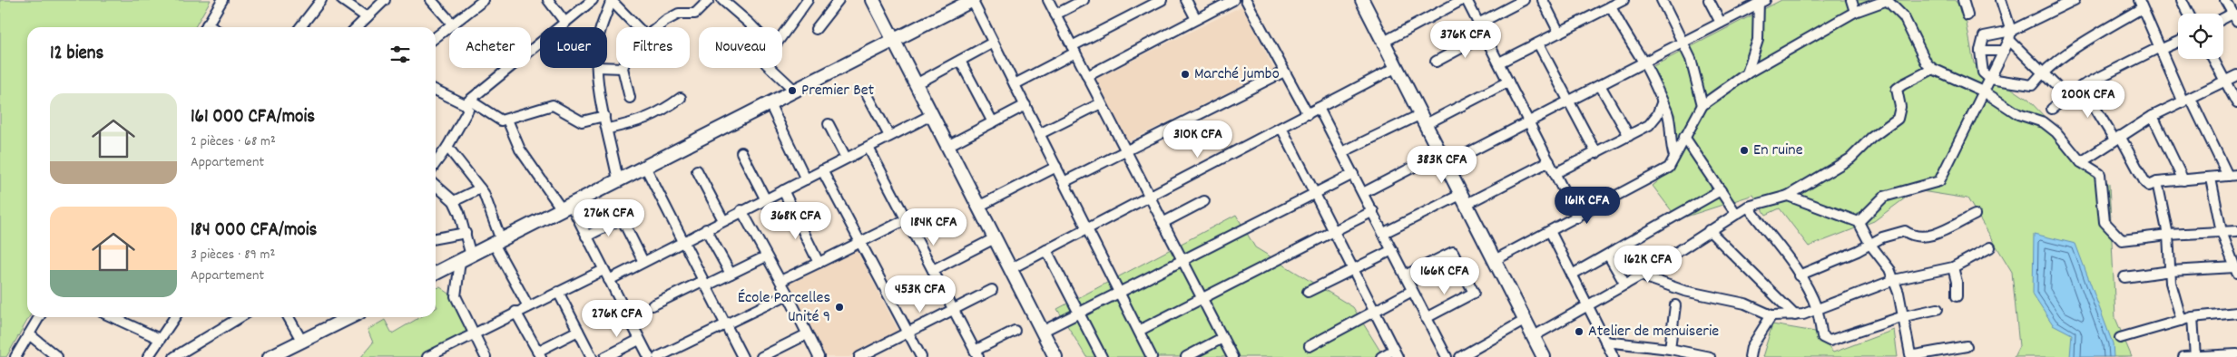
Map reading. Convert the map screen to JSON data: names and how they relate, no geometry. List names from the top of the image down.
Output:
{
  "places": [
    "Marché jumbo",
    "Premier Bet",
    "En ruine",
    "École Parcelles Unité 9",
    "Atelier de menuiserie"
  ],
  "page": {
    "price": [
      "376K CFA",
      "200K CFA",
      "310K CFA",
      "383K CFA",
      "161K CFA",
      "276K CFA",
      "368K CFA",
      "184K CFA",
      "162K CFA",
      "166K CFA",
      "453K CFA",
      "276K CFA"
    ],
    "chip": [
      "Acheter",
      "Louer",
      "Filtres",
      "Nouveau"
    ],
    "heading": "12 biens",
    "list": [
      {
        "name": "161 000 CFA/mois",
        "note": "2 pièces · 68 m² · Appartement"
      },
      {
        "name": "184 000 CFA/mois",
        "note": "3 pièces · 89 m² · Appartement"
      }
    ]
  }
}
